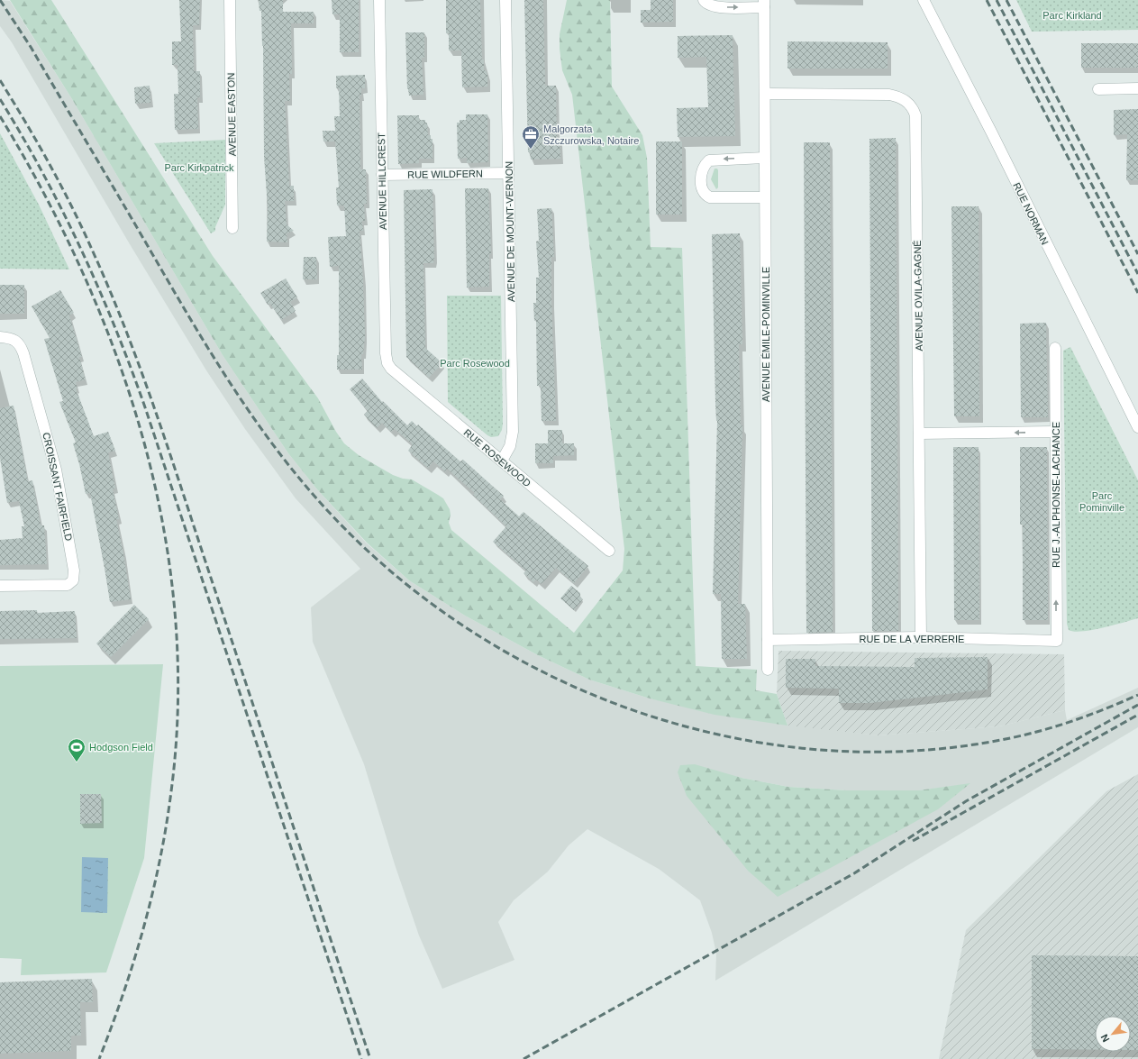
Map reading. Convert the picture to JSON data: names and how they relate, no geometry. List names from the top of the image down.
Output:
{
  "streets": {
    "street": [
      "AVENUE EASTON",
      "RUE WILDFERN",
      "AVENUE HILLCREST",
      "RUE NORMAN",
      "AVENUE DE MOUNT-VERNON",
      "AVENUE OVILA-GAGNÉ",
      "AVENUE ÉMILE-POMINVILLE",
      "RUE ROSEWOOD",
      "CROISSANT FAIRFIELD",
      "RUE J.-ALPHONSE-LACHANCE",
      "RUE DE LA VERRERIE"
    ]
  },
  "crossings": [
    ["RUE WILDFERN", "AVENUE HILLCREST"],
    ["RUE WILDFERN", "AVENUE DE MOUNT-VERNON"],
    ["AVENUE HILLCREST", "RUE ROSEWOOD"],
    ["AVENUE DE MOUNT-VERNON", "RUE ROSEWOOD"],
    ["AVENUE OVILA-GAGNÉ", "AVENUE ÉMILE-POMINVILLE"],
    ["AVENUE OVILA-GAGNÉ", "RUE DE LA VERRERIE"],
    ["AVENUE ÉMILE-POMINVILLE", "RUE DE LA VERRERIE"],
    ["RUE J.-ALPHONSE-LACHANCE", "RUE DE LA VERRERIE"]
  ],
  "one_way": ["RUE J.-ALPHONSE-LACHANCE"],
  "parks": [
    "Parc Kirkland",
    "Parc Kirkpatrick",
    "Parc Rosewood",
    "Parc Pominville"
  ],
  "places": {
    "office": ["Malgorzata Szczurowska, Notaire"],
    "sports": ["Hodgson Field"]
  },
  "north": "bottom left"
}
